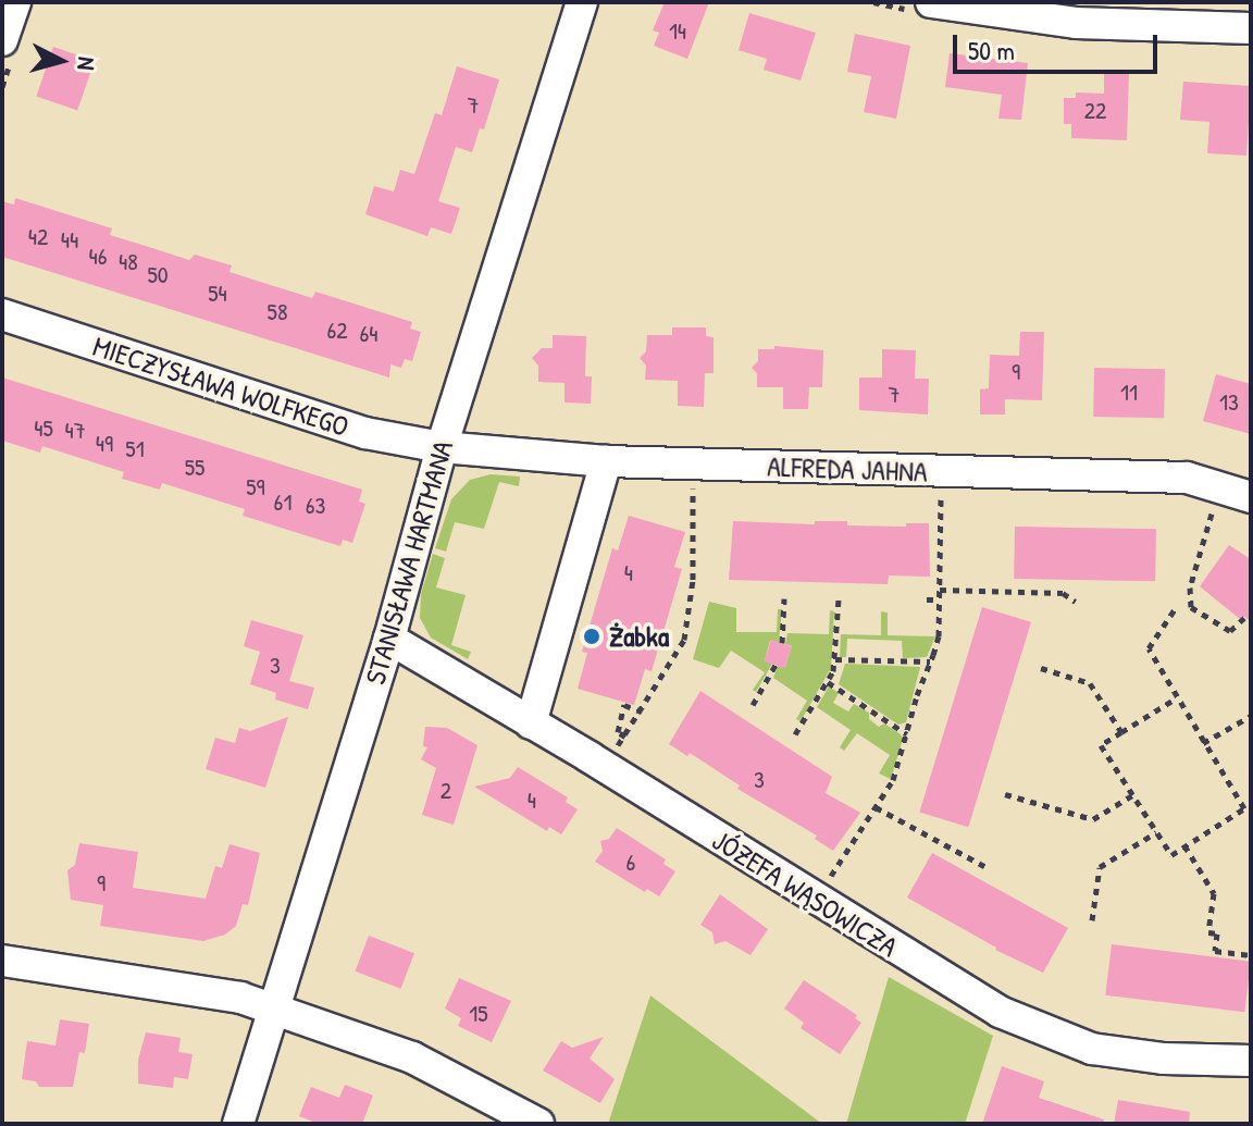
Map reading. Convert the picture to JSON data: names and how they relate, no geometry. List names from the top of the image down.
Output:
{
  "streets": {
    "street": [
      "MIECZYSŁAWA WOLFKEGO",
      "ALFREDA JAHNA",
      "STANISŁAWA HARTMANA",
      "JÓZEFA WĄSOWICZA"
    ]
  },
  "crossings": [
    ["MIECZYSŁAWA WOLFKEGO", "ALFREDA JAHNA"],
    ["MIECZYSŁAWA WOLFKEGO", "STANISŁAWA HARTMANA"],
    ["ALFREDA JAHNA", "STANISŁAWA HARTMANA"],
    ["STANISŁAWA HARTMANA", "JÓZEFA WĄSOWICZA"]
  ],
  "places": ["Żabka"],
  "house_numbers": [
    "14",
    "7",
    "22",
    "42",
    "44",
    "46",
    "48",
    "50",
    "54",
    "58",
    "62",
    "64",
    "9",
    "11",
    "7",
    "13",
    "45",
    "47",
    "49",
    "51",
    "55",
    "59",
    "61",
    "63",
    "4",
    "3",
    "3",
    "2",
    "4",
    "6",
    "9",
    "15"
  ],
  "scale_bar": "50 m",
  "north": "right"
}
